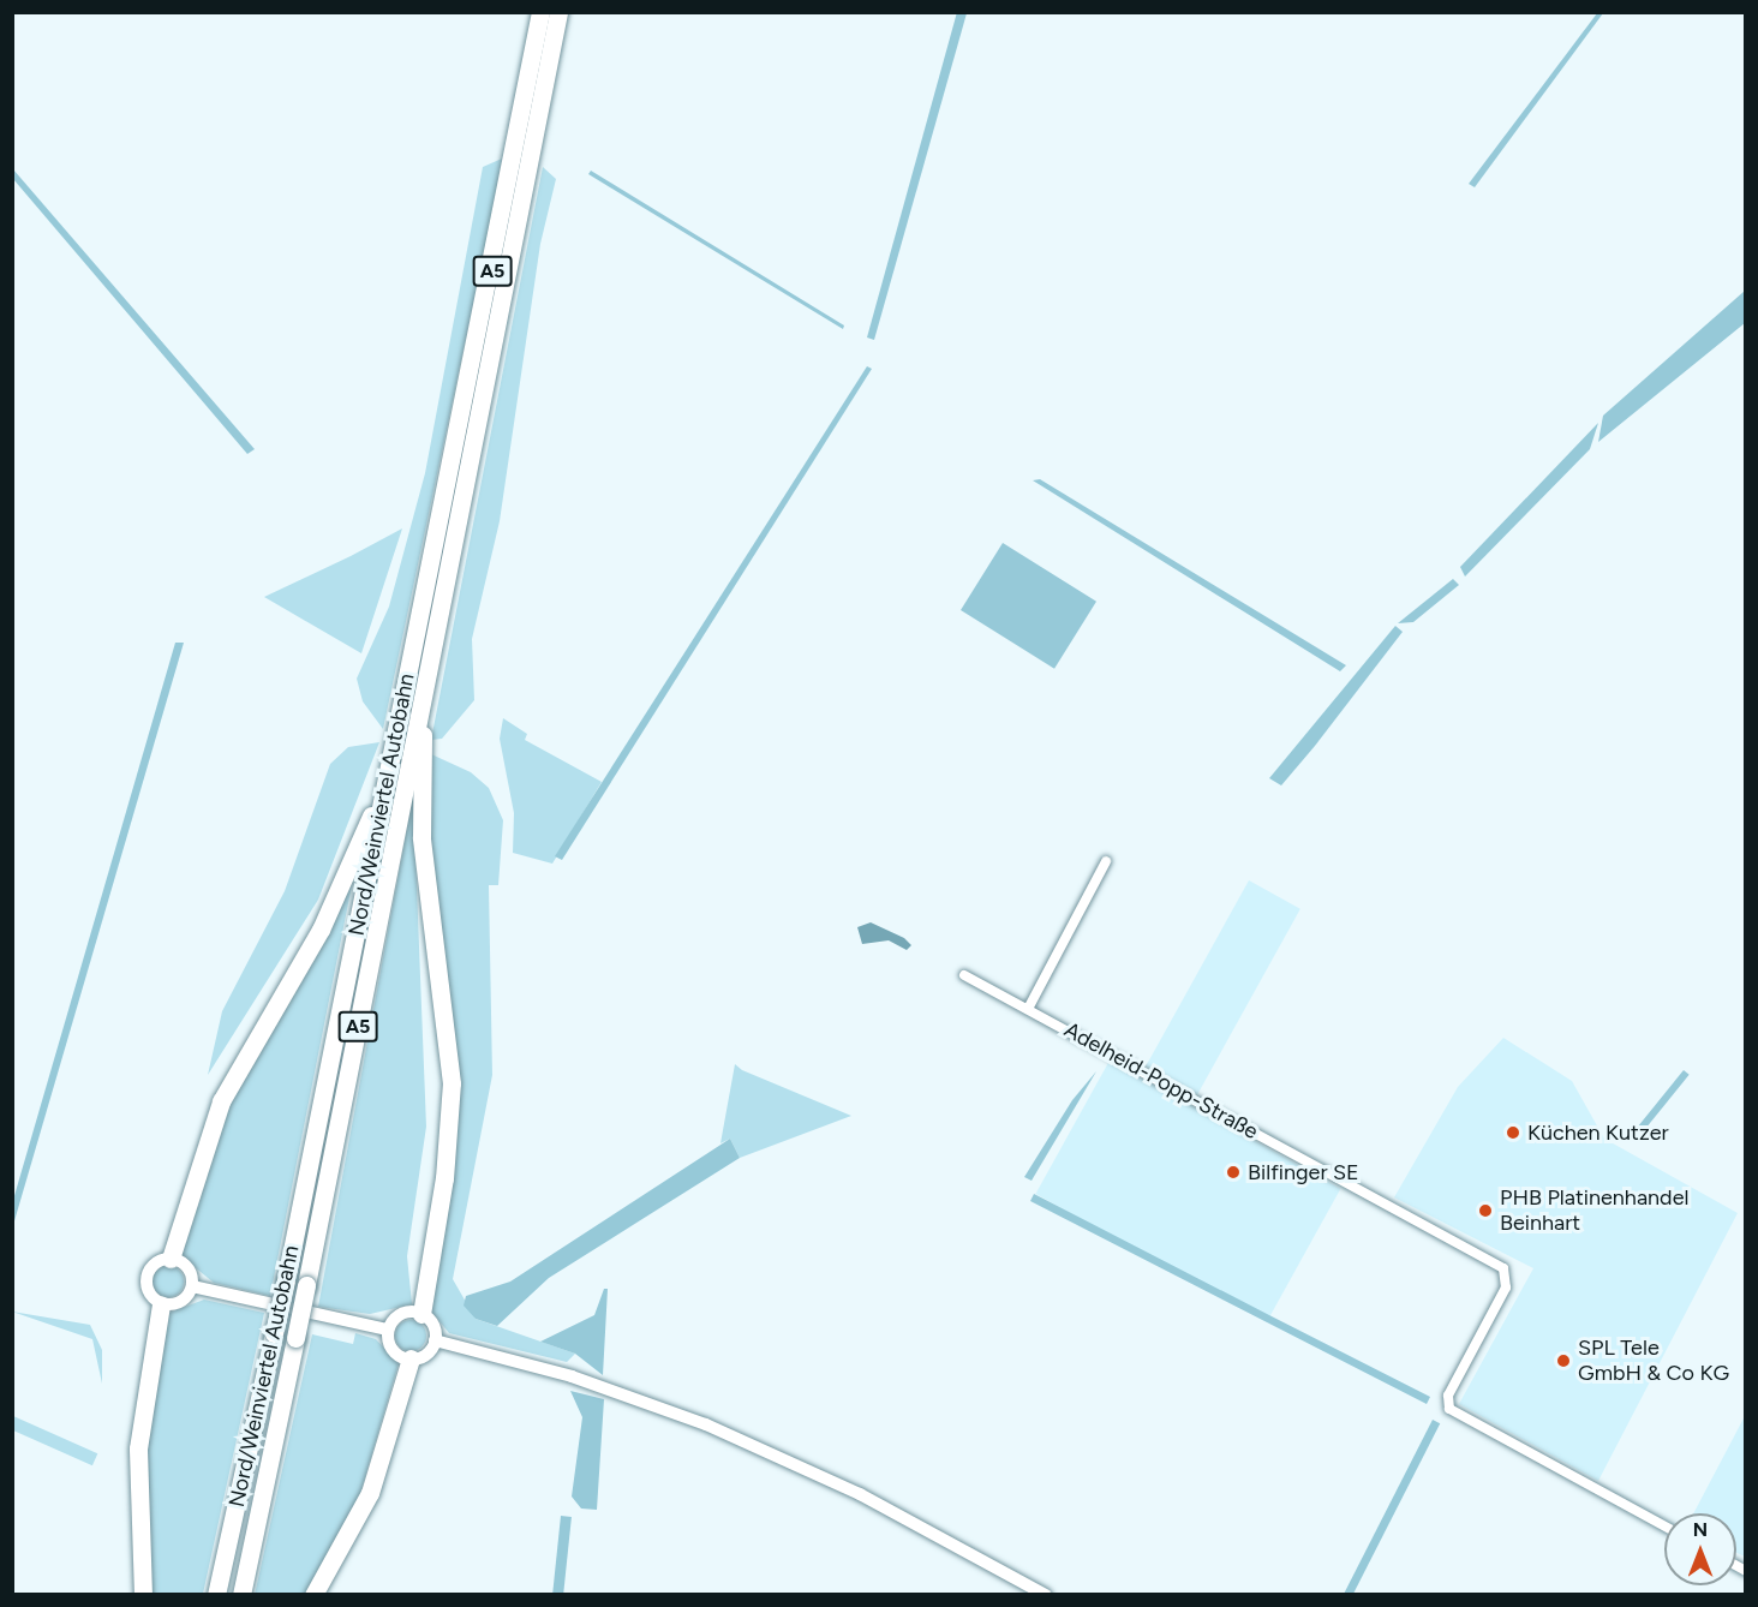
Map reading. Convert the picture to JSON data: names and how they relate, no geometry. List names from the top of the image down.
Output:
{
  "streets": {
    "highway": ["A5", "Nord/Weinviertel Autobahn"],
    "street": ["Adelheid-Popp-Straße"]
  },
  "places": [
    "Küchen Kutzer",
    "Bilfinger SE",
    "PHB Platinenhandel Beinhart",
    "SPL Tele GmbH & Co KG"
  ],
  "north": "top"
}
